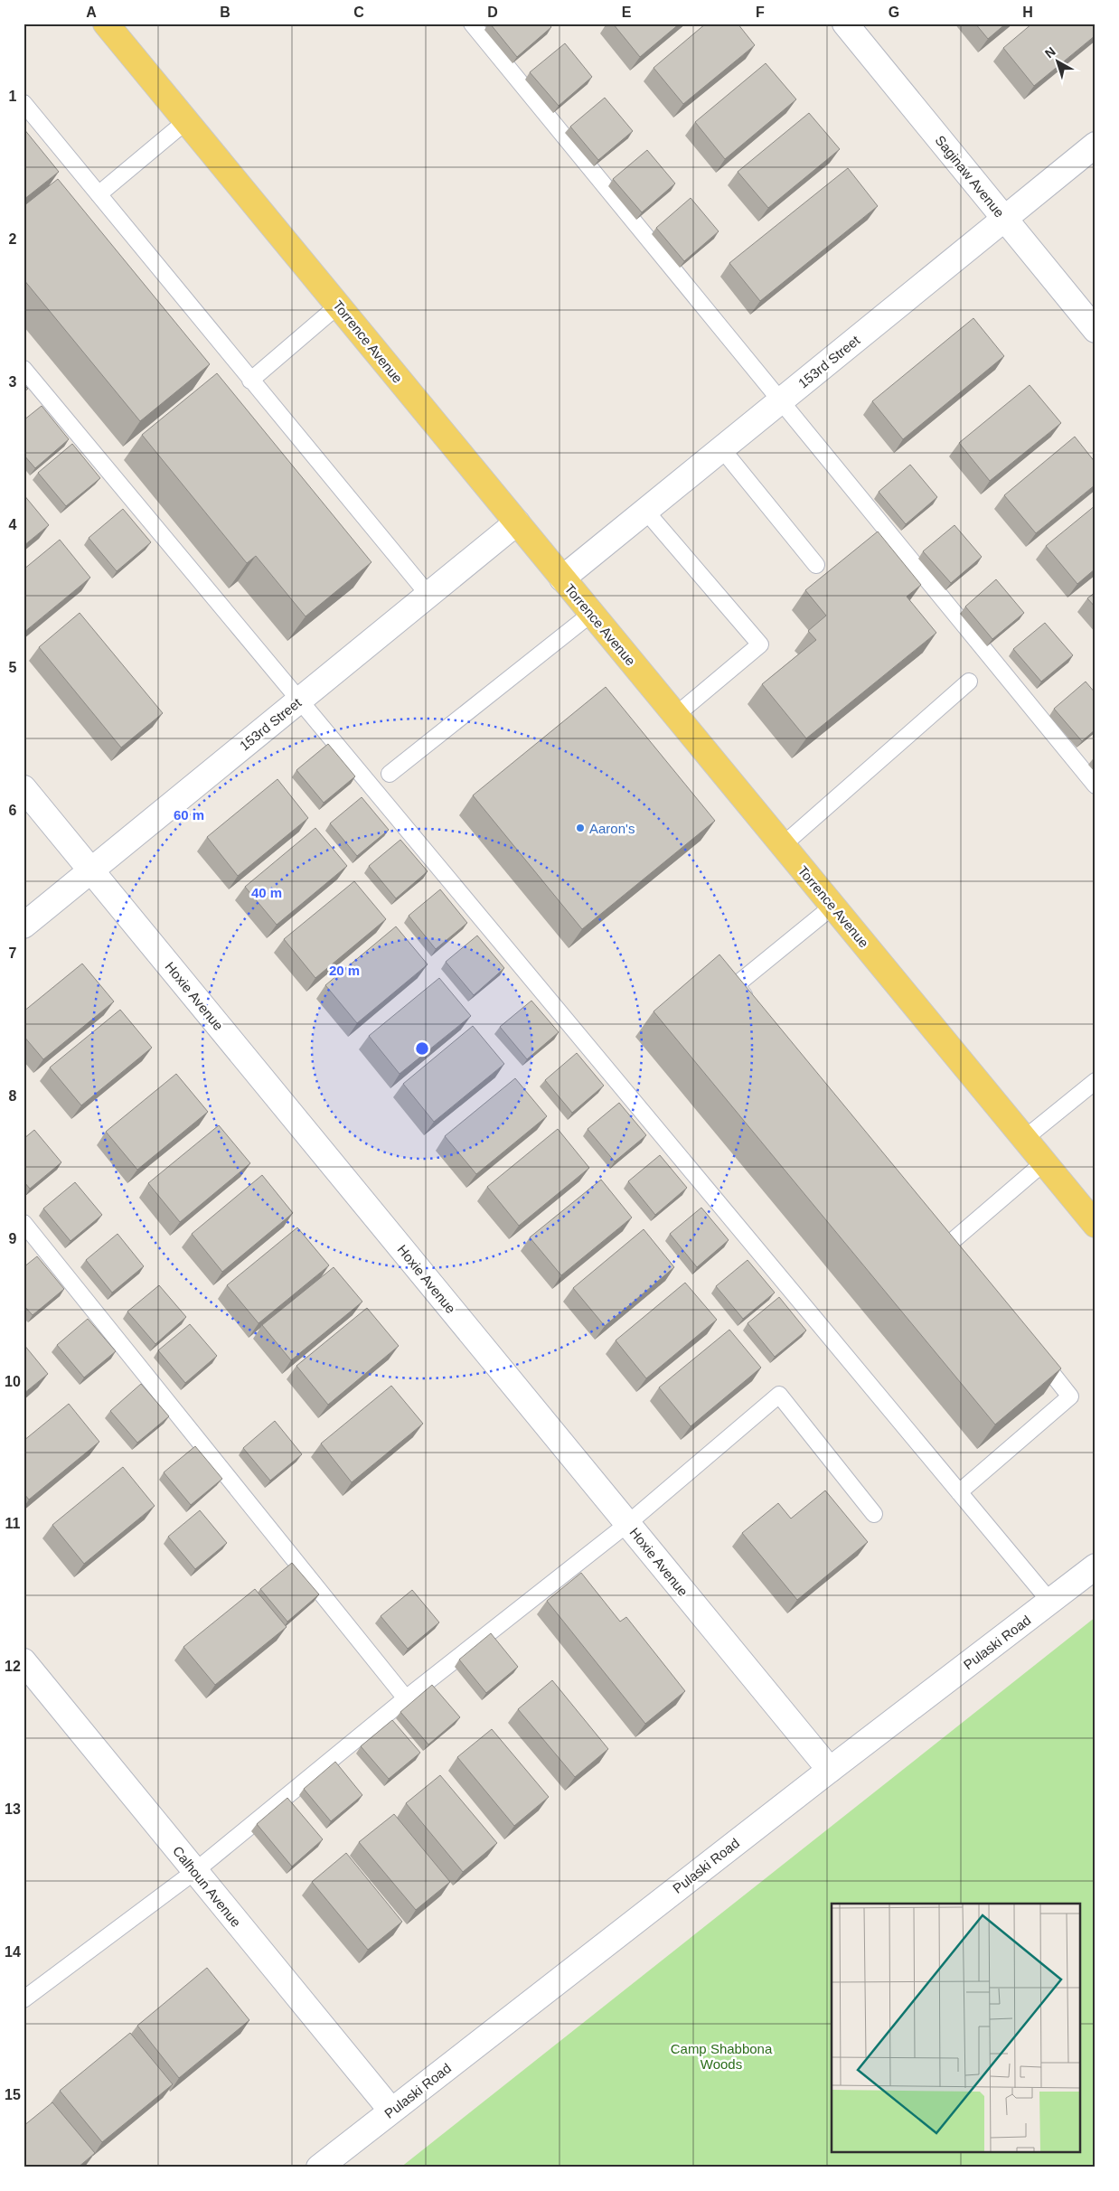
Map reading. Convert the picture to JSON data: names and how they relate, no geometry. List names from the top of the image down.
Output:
{
  "streets": {
    "main road": ["Torrence Avenue"],
    "street": [
      "Saginaw Avenue",
      "153rd Street",
      "Hoxie Avenue",
      "Pulaski Road",
      "Calhoun Avenue"
    ]
  },
  "crossings": [
    ["Saginaw Avenue", "153rd Street"],
    ["Torrence Avenue", "153rd Street"],
    ["153rd Street", "Hoxie Avenue"],
    ["Hoxie Avenue", "Pulaski Road"],
    ["Pulaski Road", "Calhoun Avenue"]
  ],
  "parks": ["Camp Shabbona Woods"],
  "places": ["Aaron's"],
  "north": "top left",
  "grid": {
    "columns": [
      "A",
      "B",
      "C",
      "D",
      "E",
      "F",
      "G",
      "H"
    ],
    "rows": [
      "1",
      "2",
      "3",
      "4",
      "5",
      "6",
      "7",
      "8",
      "9",
      "10",
      "11",
      "12",
      "13",
      "14",
      "15"
    ]
  },
  "rings": ["60 m", "40 m", "20 m"]
}
